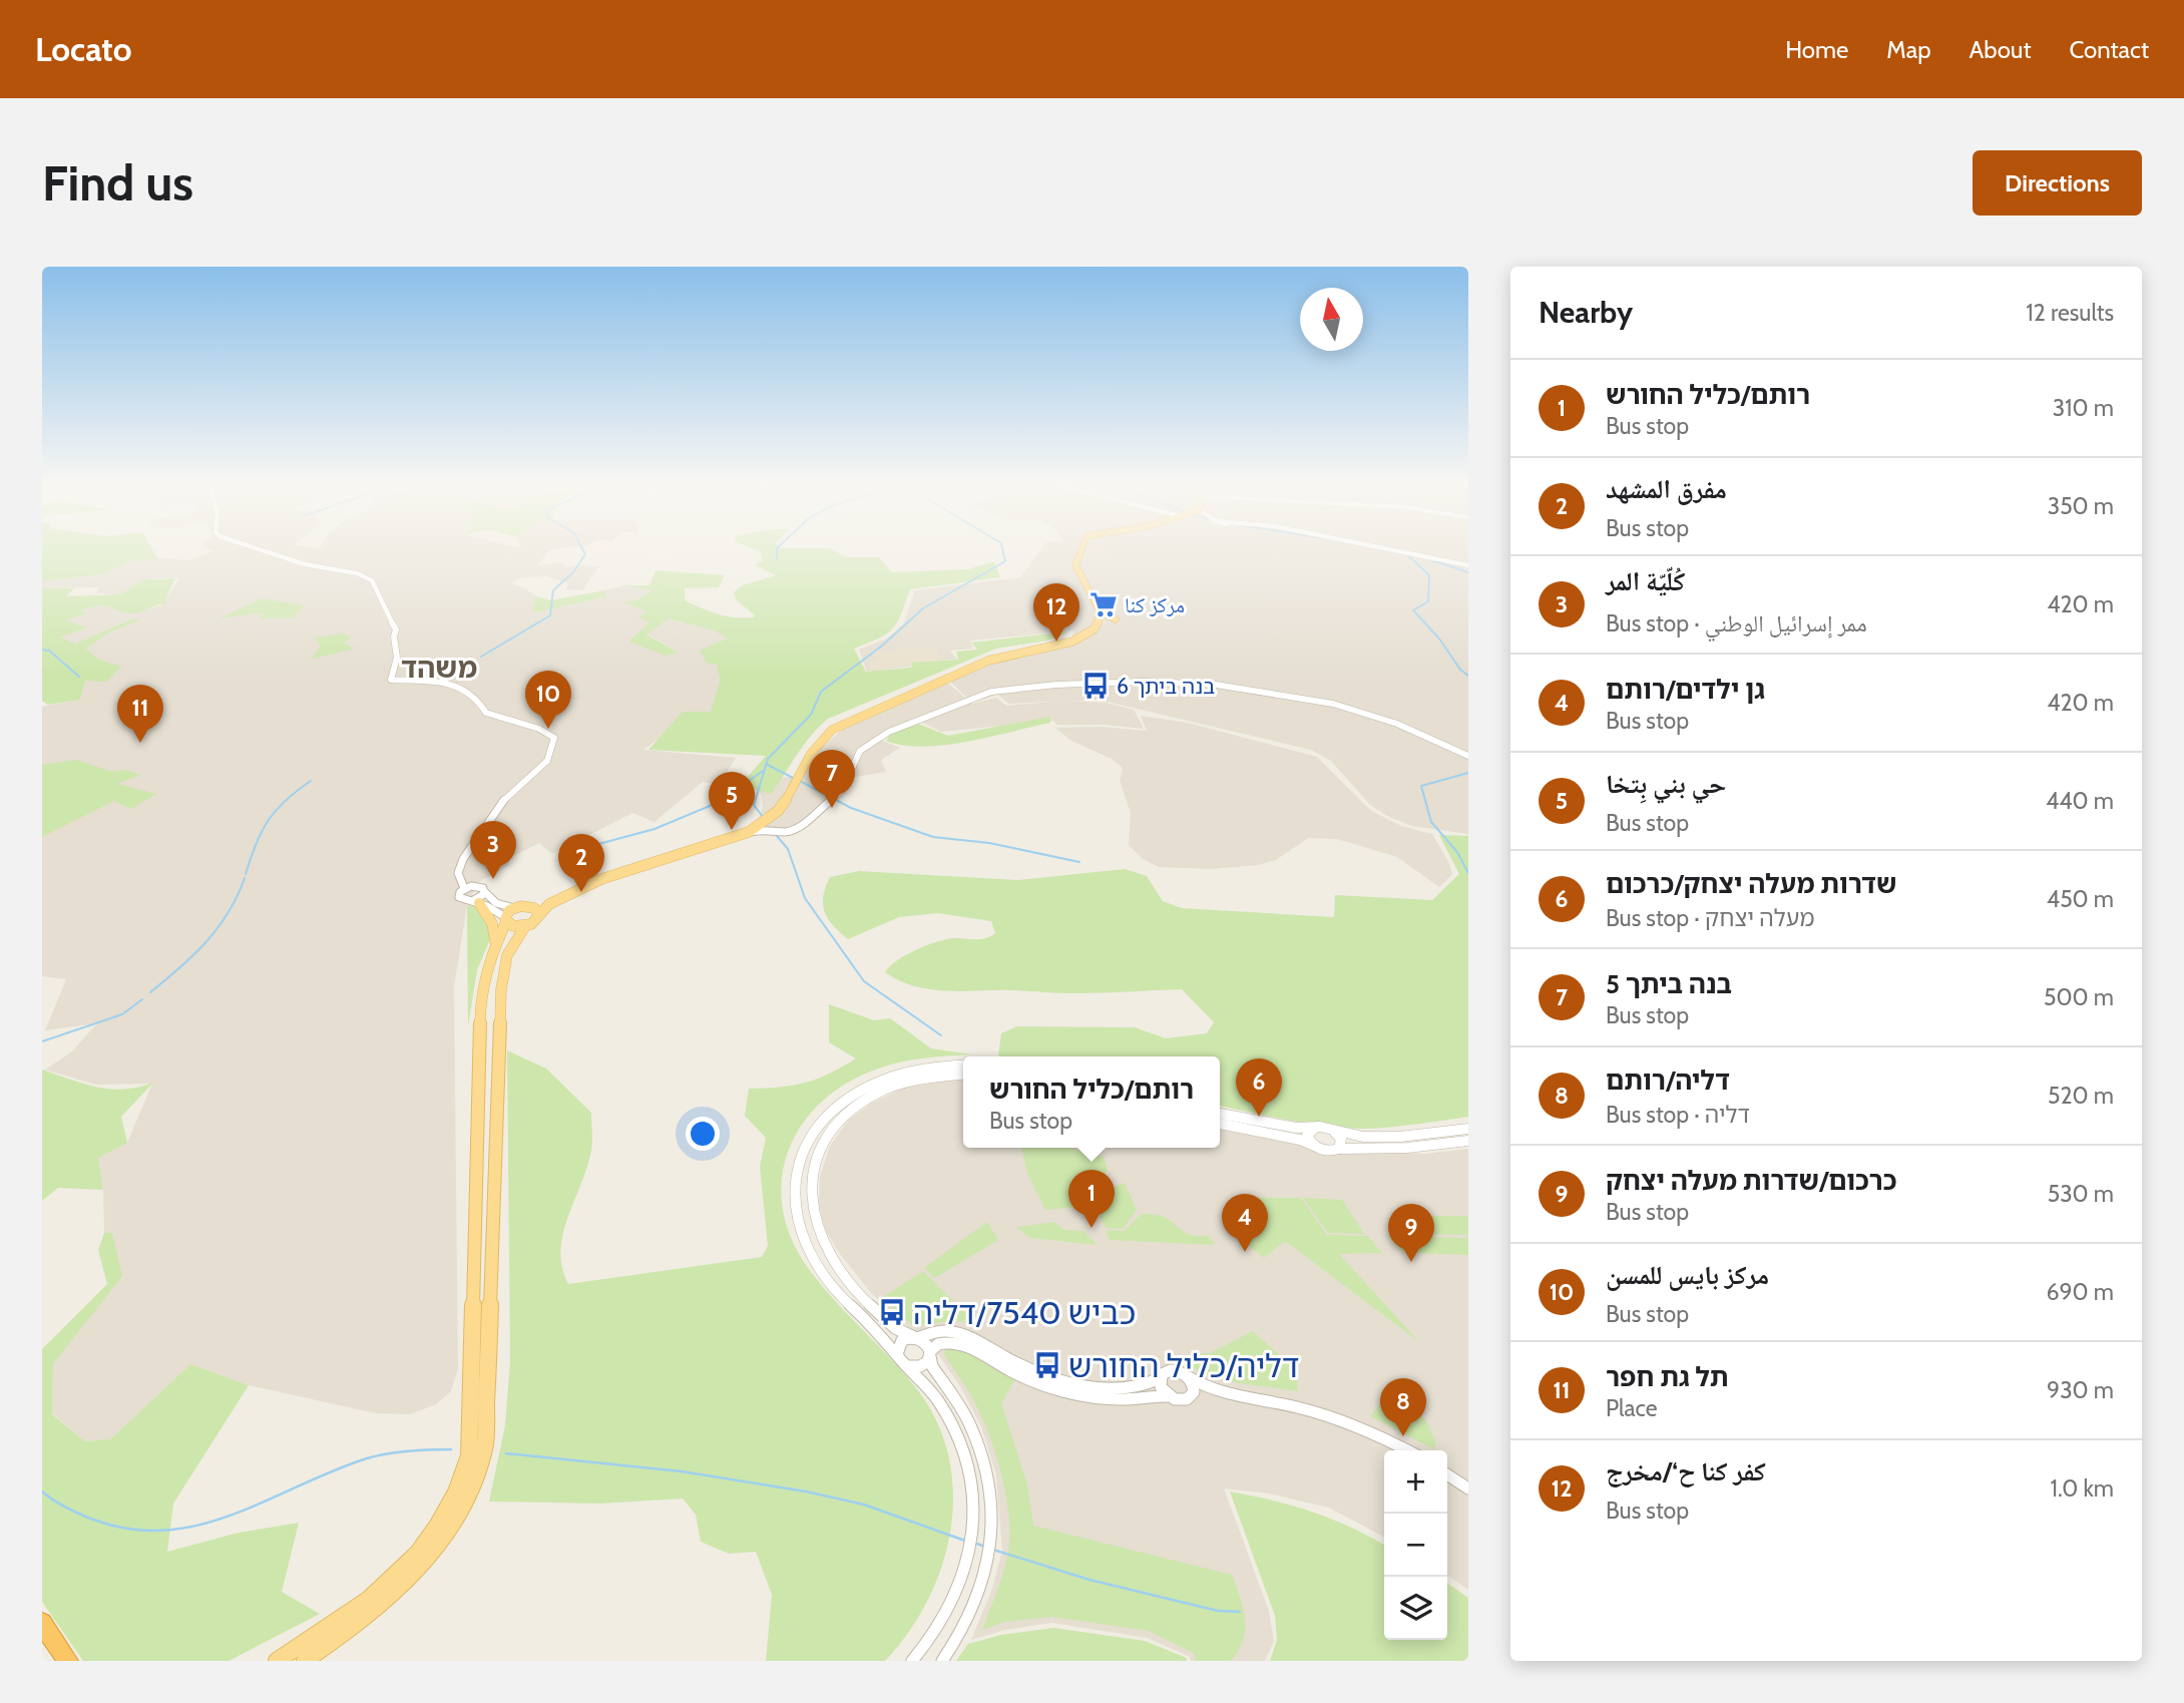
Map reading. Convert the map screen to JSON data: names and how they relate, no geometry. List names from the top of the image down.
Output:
{
  "districts": ["משהד"],
  "places": {
    "supermarket": ["مركز كنا"],
    "bus stop": ["בנה ביתך 6", "כביש 7540/דליה", "דליה/כליל החורש"]
  },
  "north": "top",
  "page": {
    "header": "Locato",
    "nav": [
      "Home",
      "Map",
      "About",
      "Contact"
    ],
    "buttons": "Directions",
    "title": "Find us",
    "heading": ["Nearby", "12 results"],
    "list": [
      {
        "mark": "1",
        "name": "רותם/כליל החורש",
        "note": "Bus stop",
        "value": "310 m"
      },
      {
        "mark": "2",
        "name": "مفرق المشهد",
        "note": "Bus stop",
        "value": "350 m"
      },
      {
        "mark": "3",
        "name": "كُلّيّة المر",
        "note": "Bus stop · ممر إسرائيل الوطني",
        "value": "420 m"
      },
      {
        "mark": "4",
        "name": "גן ילדים/רותם",
        "note": "Bus stop",
        "value": "420 m"
      },
      {
        "mark": "5",
        "name": "حي بني بِتخا",
        "note": "Bus stop",
        "value": "440 m"
      },
      {
        "mark": "6",
        "name": "שדרות מעלה יצחק/כרכום",
        "note": "Bus stop · מעלה יצחק",
        "value": "450 m"
      },
      {
        "mark": "7",
        "name": "בנה ביתך 5",
        "note": "Bus stop",
        "value": "500 m"
      },
      {
        "mark": "8",
        "name": "דליה/רותם",
        "note": "Bus stop · דליה",
        "value": "520 m"
      },
      {
        "mark": "9",
        "name": "כרכום/שדרות מעלה יצחק",
        "note": "Bus stop",
        "value": "530 m"
      },
      {
        "mark": "10",
        "name": "مركز بايس للمسن",
        "note": "Bus stop",
        "value": "690 m"
      },
      {
        "mark": "11",
        "name": "תל גת חפר",
        "note": "Place",
        "value": "930 m"
      },
      {
        "mark": "12",
        "name": "كفر كنا ح‘/مخرج",
        "note": "Bus stop",
        "value": "1.0 km"
      }
    ],
    "pins": [
      "12",
      "10",
      "11",
      "7",
      "5",
      "3",
      "2",
      "6",
      "1",
      "4",
      "9",
      "8"
    ],
    "popup": ["רותם/כליל החורש", "Bus stop"],
    "map_buttons": ["+", "−"]
  }
}
